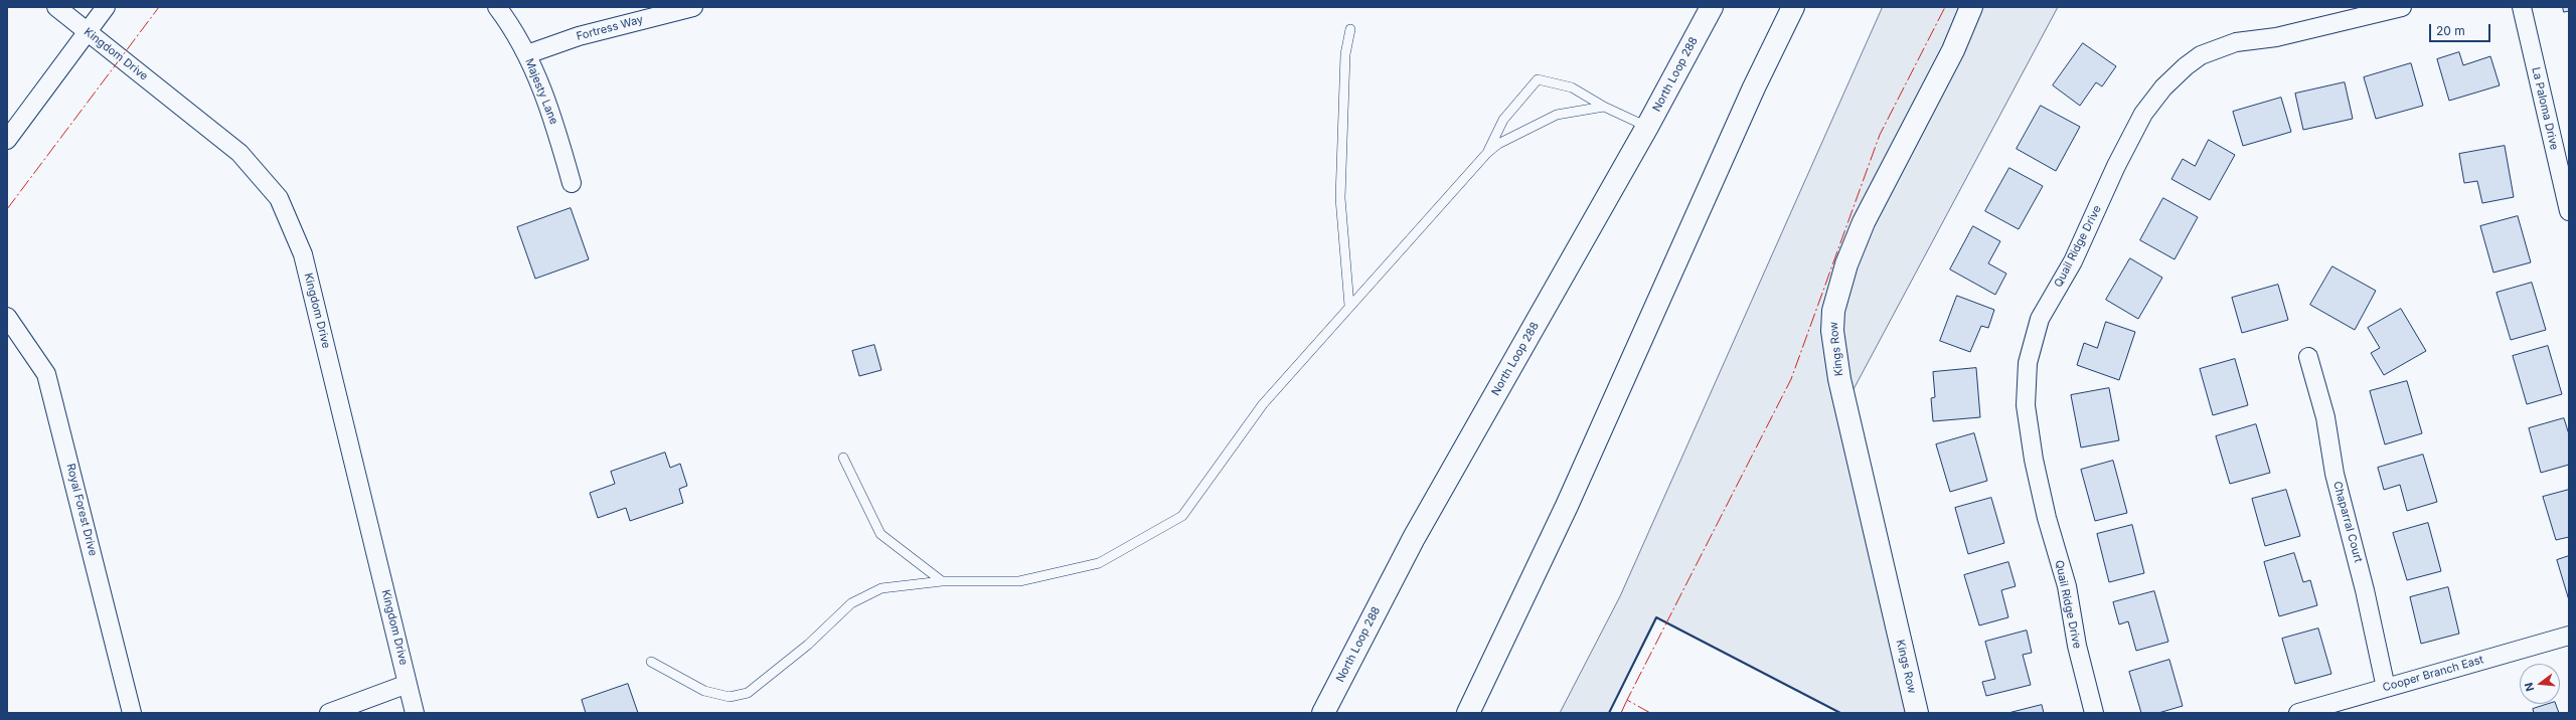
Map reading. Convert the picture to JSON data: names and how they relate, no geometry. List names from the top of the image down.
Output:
{
  "streets": {
    "main road": ["North Loop 288", "Kings Row"],
    "street": [
      "Fortress Way",
      "Kingdom Drive",
      "Majesty Lane",
      "La Paloma Drive",
      "Quail Ridge Drive",
      "Royal Forest Drive",
      "Chaparral Court",
      "Cooper Branch East"
    ]
  },
  "crossings": [
    ["Fortress Way", "Majesty Lane"],
    ["Chaparral Court", "Cooper Branch East"]
  ],
  "scale_bar": "20 m",
  "north": "left"
}
